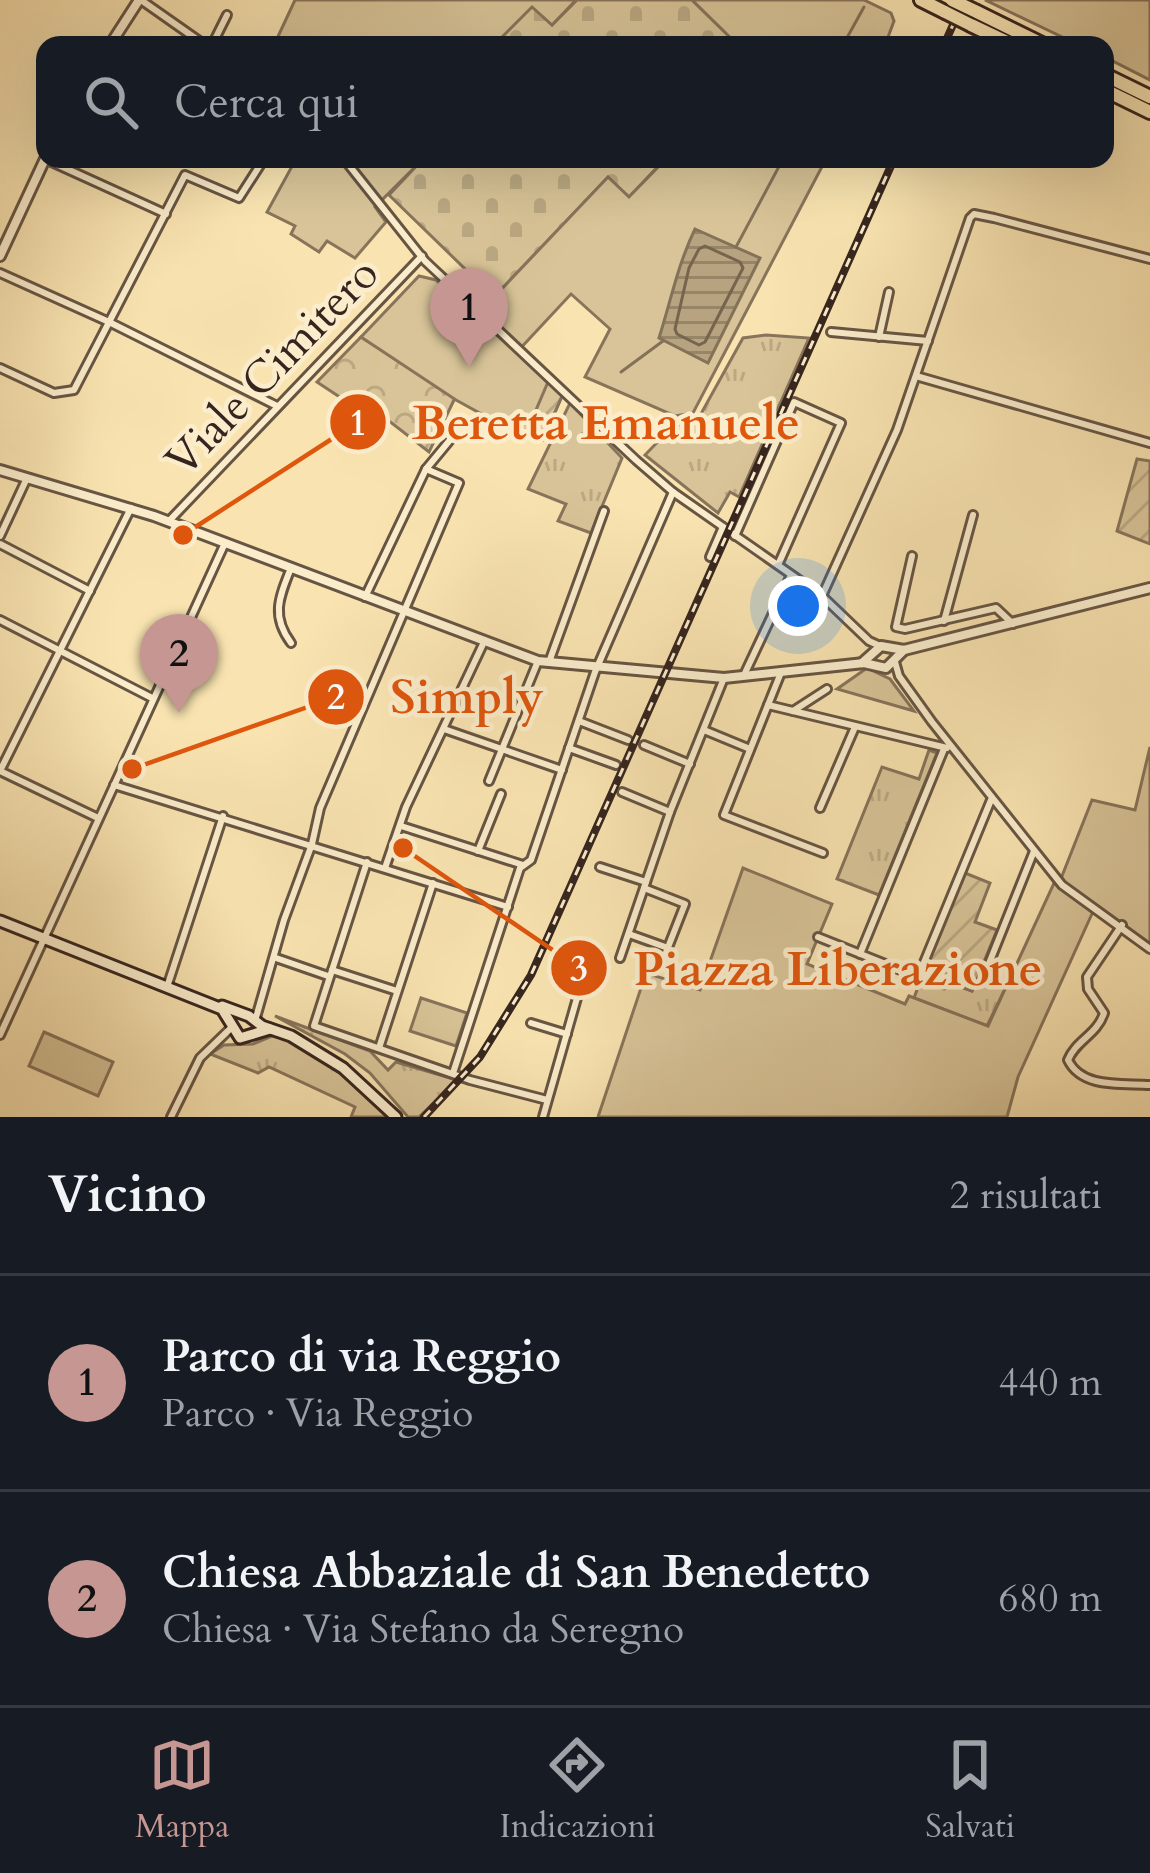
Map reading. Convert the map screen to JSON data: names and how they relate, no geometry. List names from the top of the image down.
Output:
{
  "streets": {
    "street": ["Viale Cimitero"]
  },
  "places": ["Beretta Emanuele", "Simply", "Piazza Liberazione"],
  "page": {
    "search": "Cerca qui",
    "pins": ["1", "2"],
    "heading": ["Vicino", "2 risultati"],
    "list": [
      {
        "mark": "1",
        "name": "Parco di via Reggio",
        "note": "Parco · Via Reggio",
        "value": "440 m"
      },
      {
        "mark": "2",
        "name": "Chiesa Abbaziale di San Benedetto",
        "note": "Chiesa · Via Stefano da Seregno",
        "value": "680 m"
      }
    ],
    "nav": ["Mappa", "Indicazioni", "Salvati"]
  }
}
